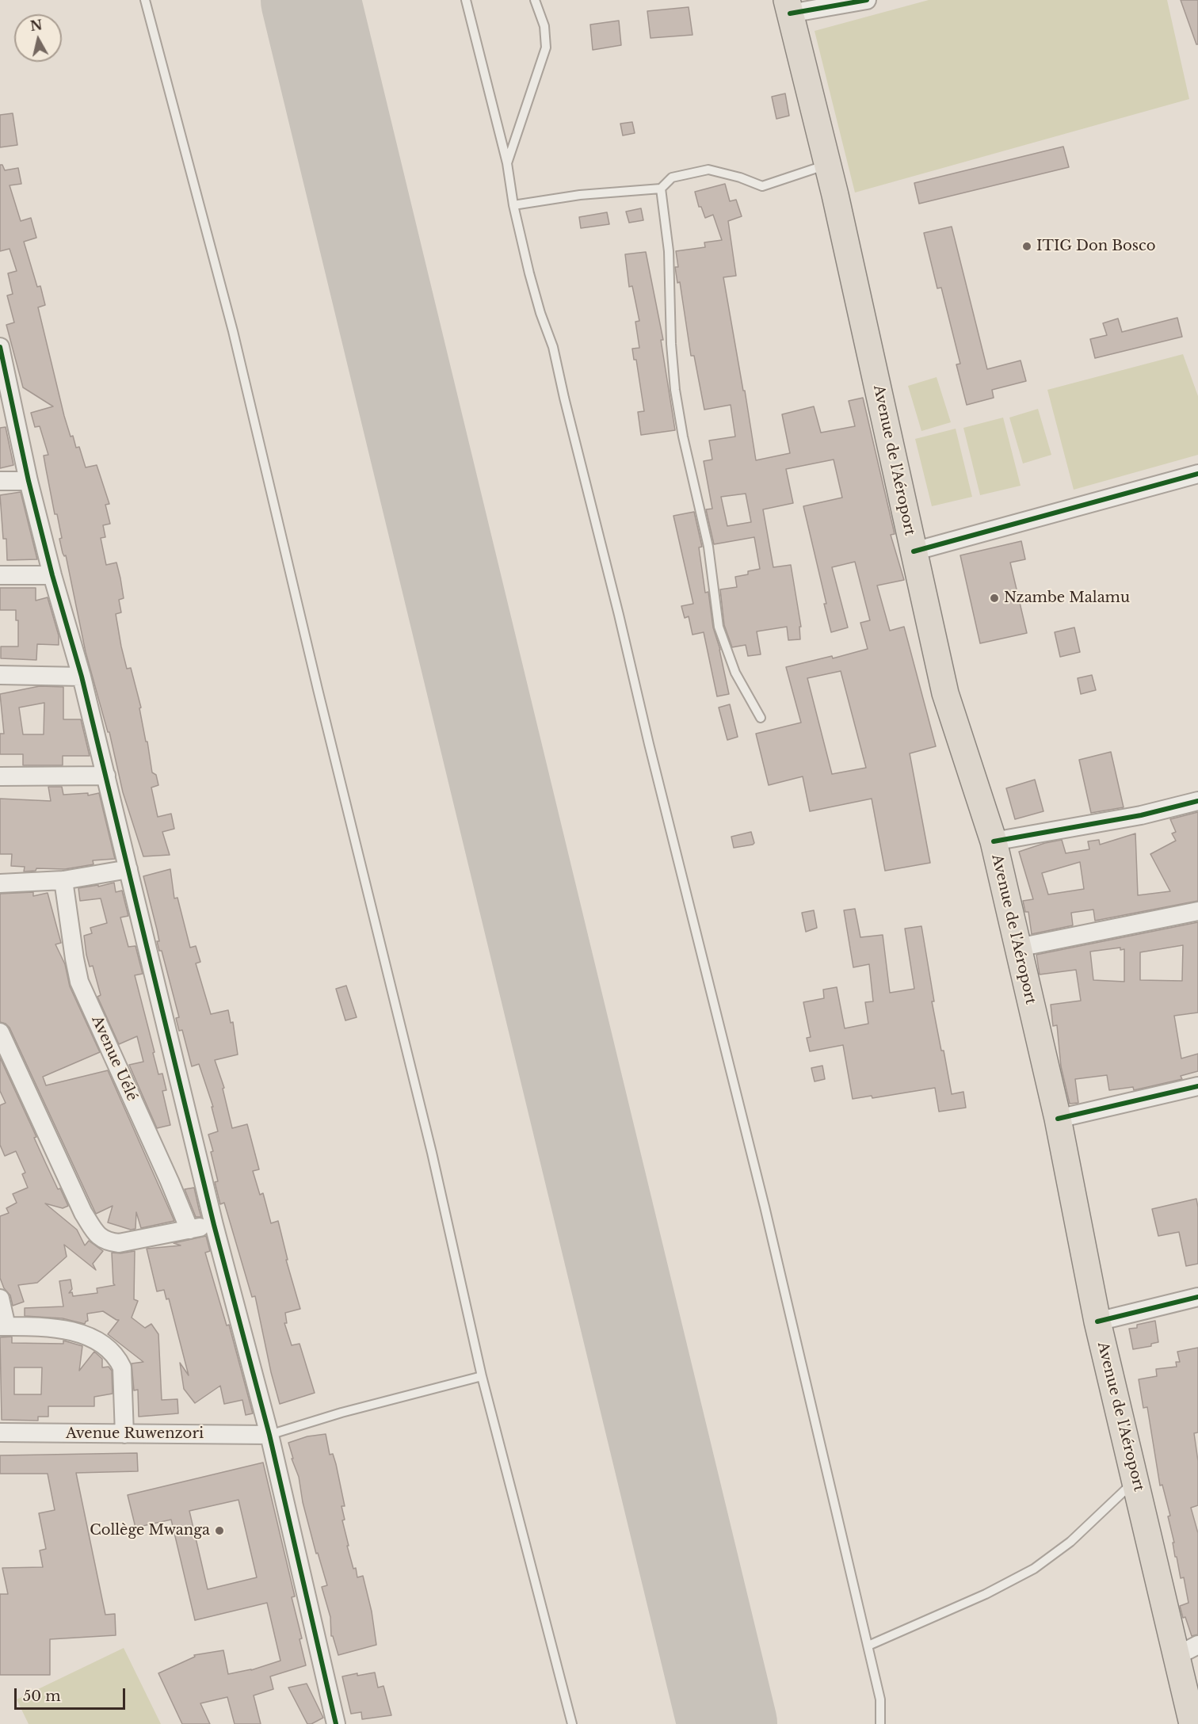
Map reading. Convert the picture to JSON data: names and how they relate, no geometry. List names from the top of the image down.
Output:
{
  "streets": {
    "highway": ["Avenue de l'Aéroport"],
    "street": ["Avenue Uélé", "Avenue Ruwenzori"]
  },
  "places": ["ITIG Don Bosco", "Nzambe Malamu", "Collège Mwanga"],
  "scale_bar": "50 m",
  "north": "top"
}
